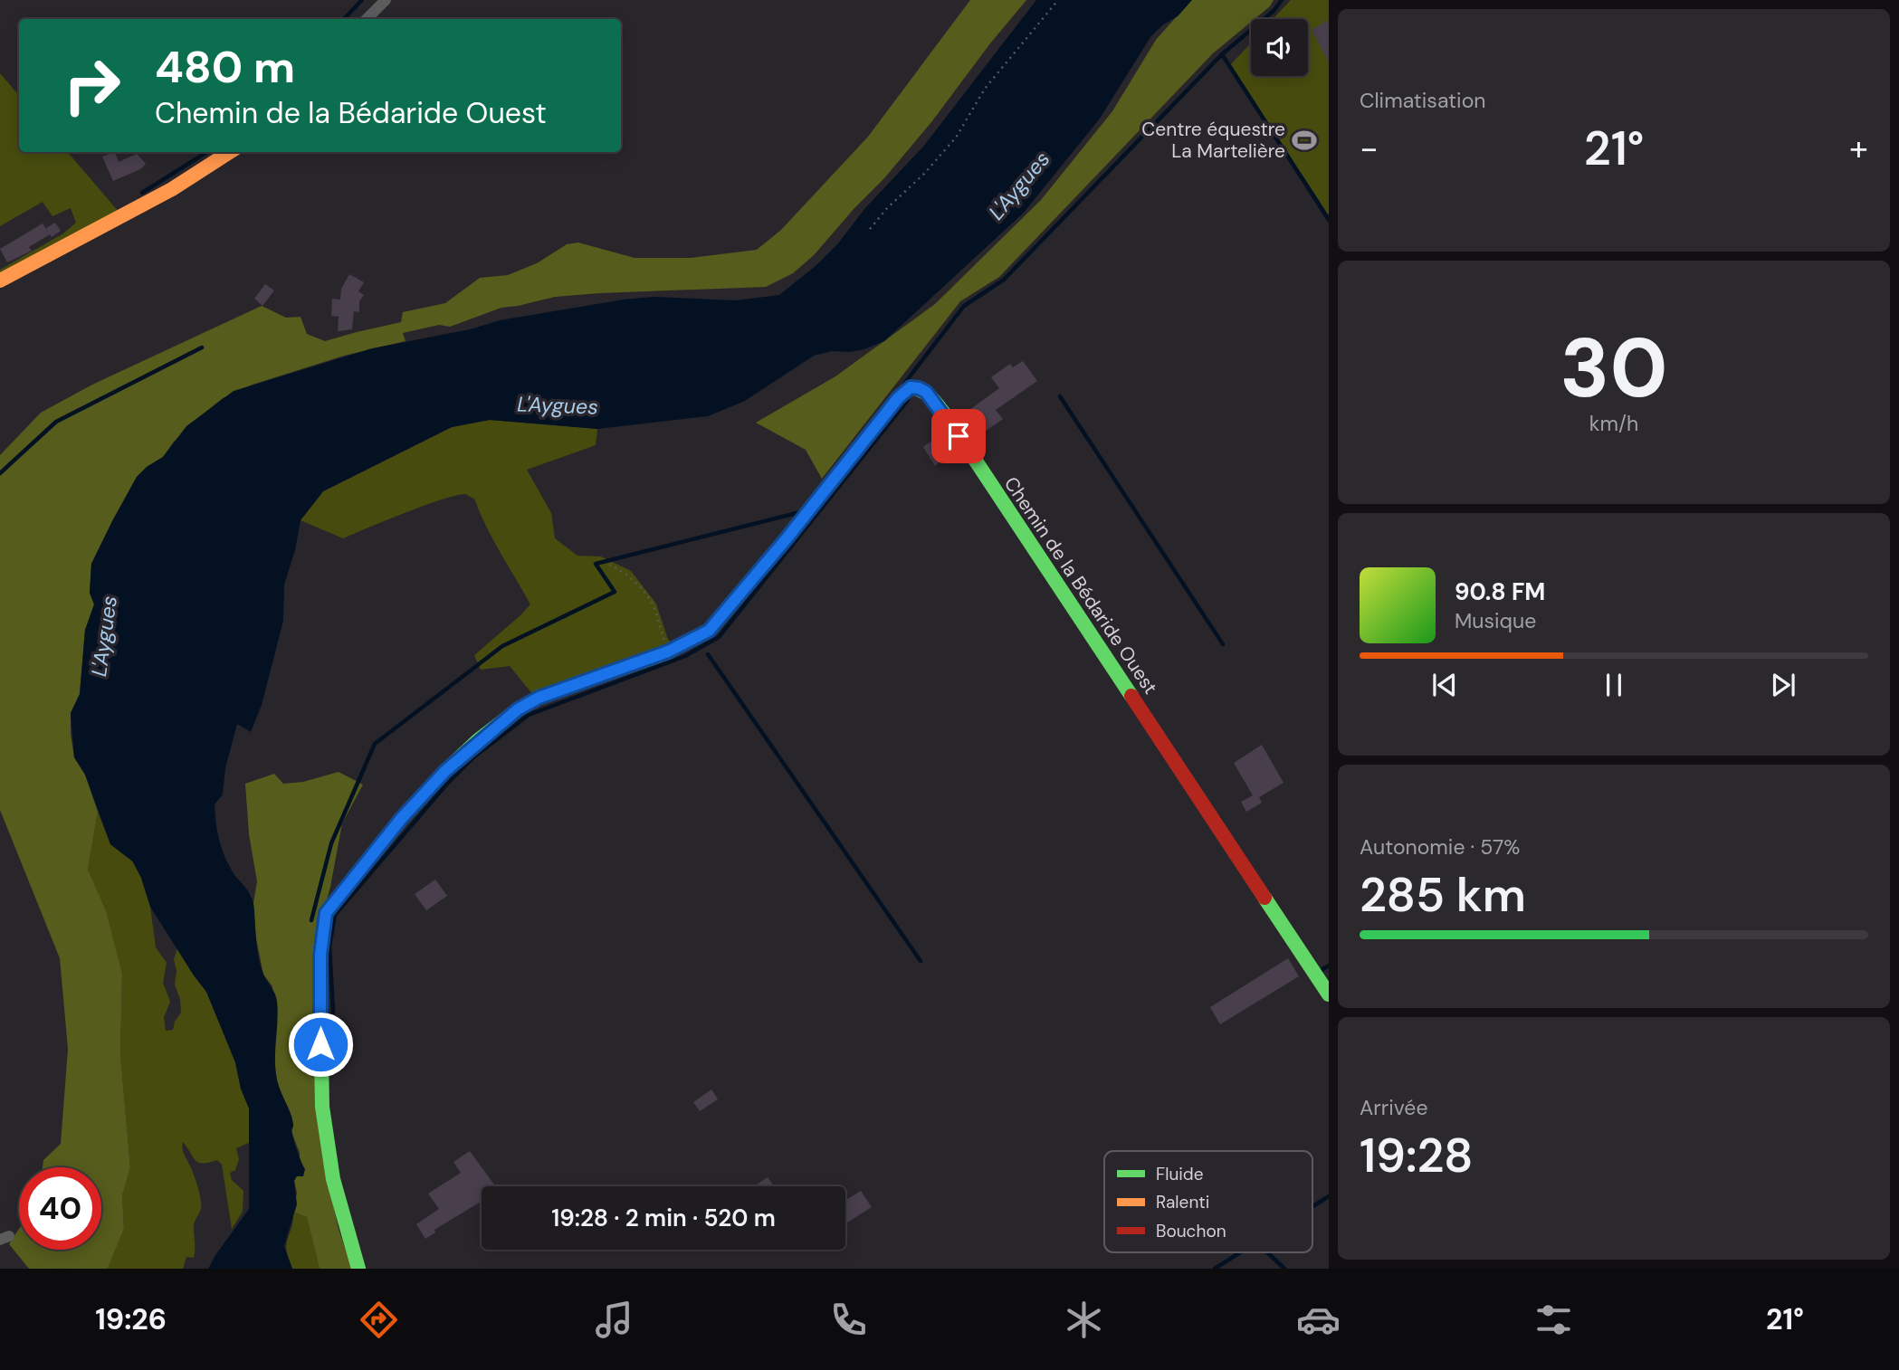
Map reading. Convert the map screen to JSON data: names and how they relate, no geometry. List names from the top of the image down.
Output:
{
  "streets": {
    "street": ["Chemin de la Bédaride Ouest"]
  },
  "water": ["L'Aygues"],
  "places": {
    "sports": ["Centre équestre La Martelière"]
  },
  "legend": ["Fluide", "Ralenti", "Bouchon"],
  "page": {
    "tile": [
      "Climatisation",
      ["30", "km/h"],
      ["Autonomie · 57%", "285 km"],
      ["Arrivée", "19:28"]
    ],
    "turn": ["480 m", "Chemin de la Bédaride Ouest"],
    "heat": ["−", "21°", "+"],
    "song": ["90.8 FM", "Musique"],
    "limit": "40",
    "trip": "19:28 · 2 min · 520 m",
    "tabs": ["19:26", "21°"]
  }
}
